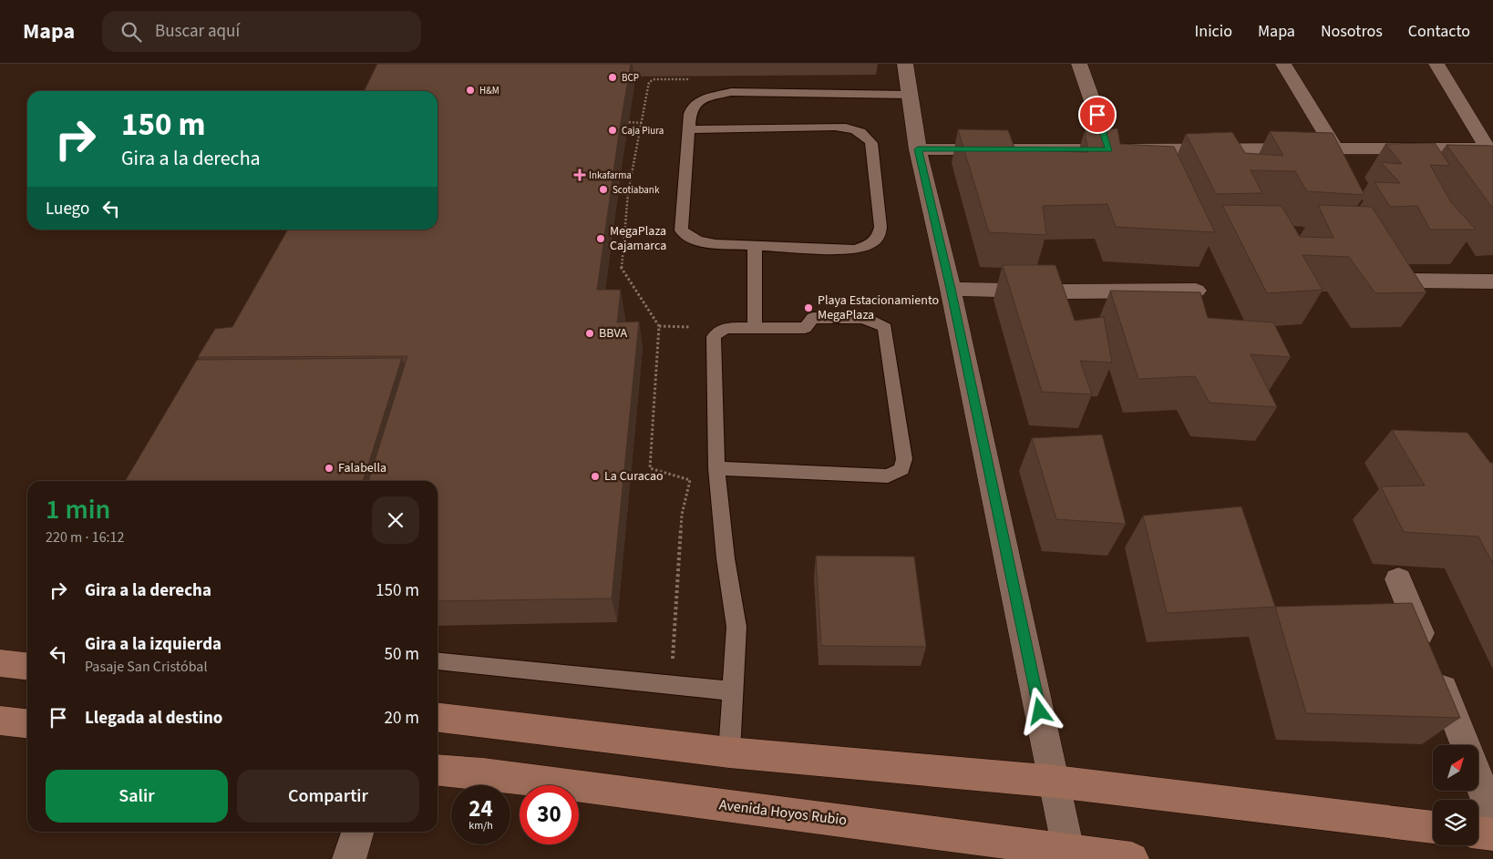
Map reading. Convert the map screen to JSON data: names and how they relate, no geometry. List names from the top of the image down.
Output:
{
  "streets": {
    "street": ["Avenida Hoyos Rubio"]
  },
  "places": {
    "other": [
      "BCP",
      "H&M",
      "Caja Piura",
      "Scotiabank",
      "MegaPlaza Cajamarca",
      "Playa Estacionamiento MegaPlaza",
      "BBVA",
      "Falabella",
      "La Curacao"
    ],
    "health": ["Inkafarma"]
  },
  "north": "top right",
  "page": {
    "header": "Mapa",
    "search": "Buscar aquí",
    "nav": [
      "Inicio",
      "Mapa",
      "Nosotros",
      "Contacto"
    ],
    "turn": ["150 m", "Gira a la derecha"],
    "then": "Luego",
    "heading": ["1 min", "220 m · 16:12"],
    "list": [
      {
        "name": "Gira a la derecha",
        "value": "150 m"
      },
      {
        "name": "Gira a la izquierda",
        "note": "Pasaje San Cristóbal",
        "value": "50 m"
      },
      {
        "name": "Llegada al destino",
        "value": "20 m"
      }
    ],
    "buttons": ["Salir", "Compartir"],
    "speed": "24 km/h",
    "limit": "30"
  }
}
